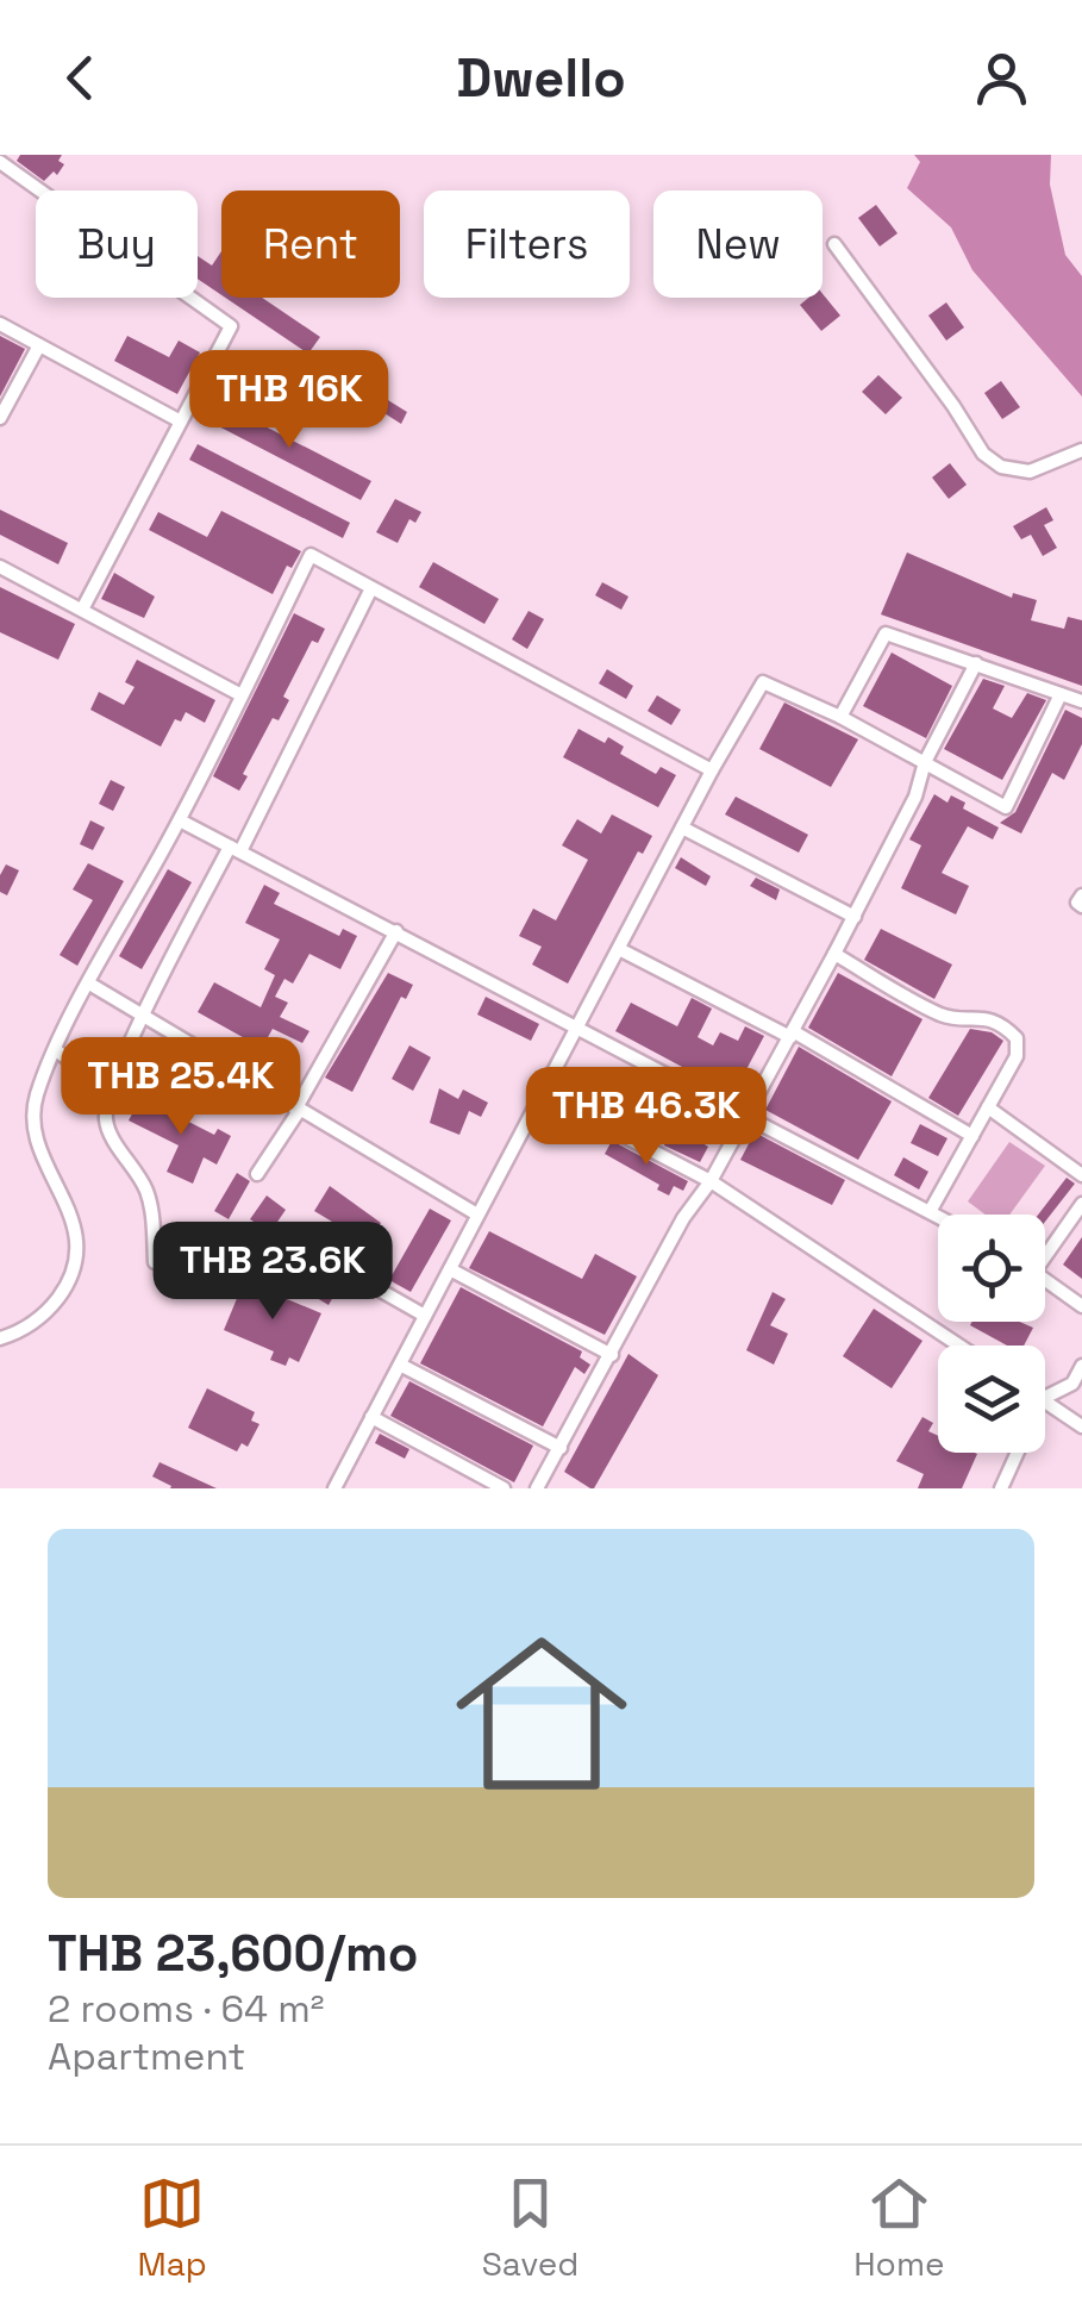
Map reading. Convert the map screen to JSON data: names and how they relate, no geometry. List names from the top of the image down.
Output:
{
  "page": {
    "header": "Dwello",
    "chip": [
      "Buy",
      "Rent",
      "Filters",
      "New"
    ],
    "price": [
      "THB 16K",
      "THB 25.4K",
      "THB 46.3K",
      "THB 23.6K"
    ],
    "list": [
      {
        "name": "THB 23,600/mo",
        "note": "2 rooms · 64 m² · Apartment"
      }
    ],
    "tabs": ["Map", "Saved", "Home"]
  }
}
